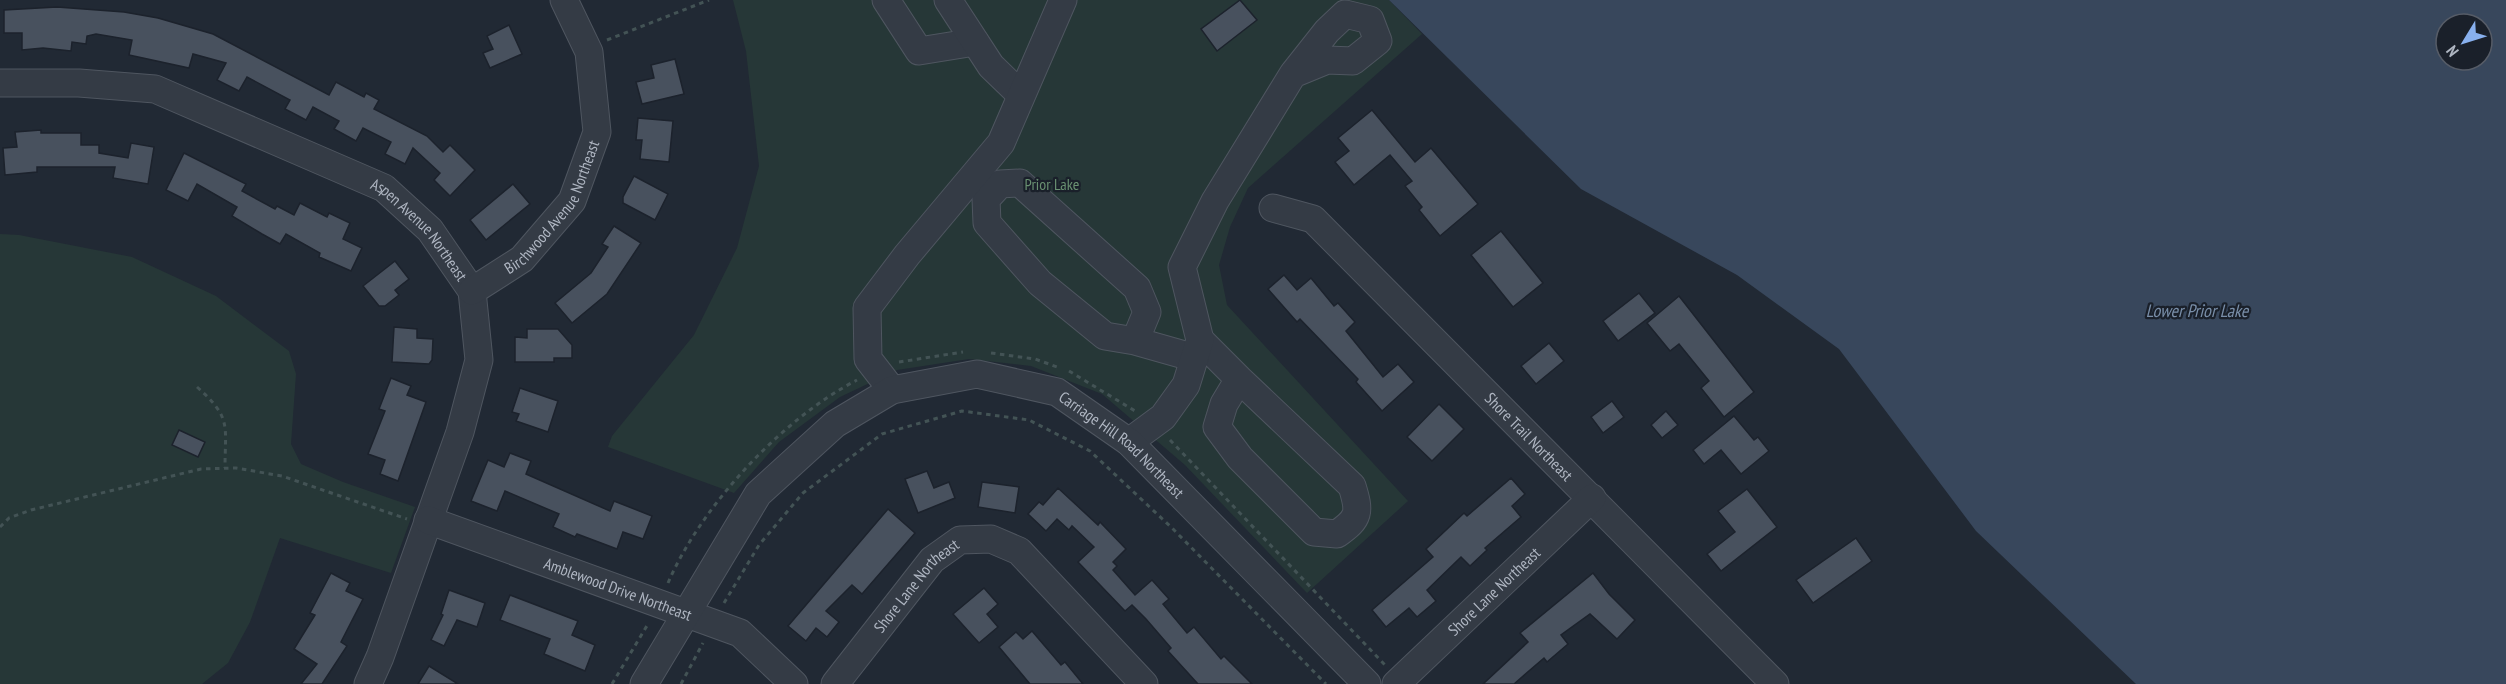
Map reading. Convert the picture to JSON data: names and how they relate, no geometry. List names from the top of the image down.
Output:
{
  "streets": {
    "street": [
      "Birchwood Avenue Northeast",
      "Aspen Avenue Northeast",
      "Shore Trail Northeast",
      "Carriage Hill Road Northeast",
      "Shore Lane Northeast",
      "Amblewood Drive Northeast"
    ]
  },
  "crossings": [
    ["Birchwood Avenue Northeast", "Aspen Avenue Northeast"],
    ["Aspen Avenue Northeast", "Amblewood Drive Northeast"],
    ["Shore Trail Northeast", "Shore Lane Northeast"],
    ["Carriage Hill Road Northeast", "Amblewood Drive Northeast"]
  ],
  "water": ["Lower Prior Lake"],
  "parks": ["Prior Lake"],
  "north": "bottom left"
}
